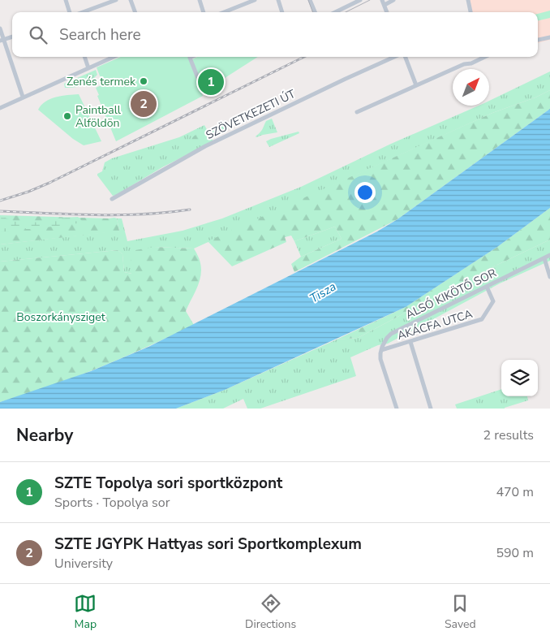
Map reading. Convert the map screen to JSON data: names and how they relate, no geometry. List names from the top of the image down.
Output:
{
  "streets": {
    "street": ["SZÖVETKEZETI ÚT", "ALSÓ KIKÖTŐ SOR", "AKÁCFA UTCA"]
  },
  "crossings": [
    ["ALSÓ KIKÖTŐ SOR", "AKÁCFA UTCA"]
  ],
  "water": ["Tisza"],
  "parks": ["Boszorkánysziget"],
  "places": ["Zenés termek", "Paintball Alföldön"],
  "north": "top right",
  "page": {
    "search": "Search here",
    "pins": ["1", "2"],
    "heading": ["Nearby", "2 results"],
    "list": [
      {
        "mark": "1",
        "name": "SZTE Topolya sori sportközpont",
        "note": "Sports · Topolya sor",
        "value": "470 m"
      },
      {
        "mark": "2",
        "name": "SZTE JGYPK Hattyas sori Sportkomplexum",
        "note": "University",
        "value": "590 m"
      }
    ],
    "nav": ["Map", "Directions", "Saved"]
  }
}
